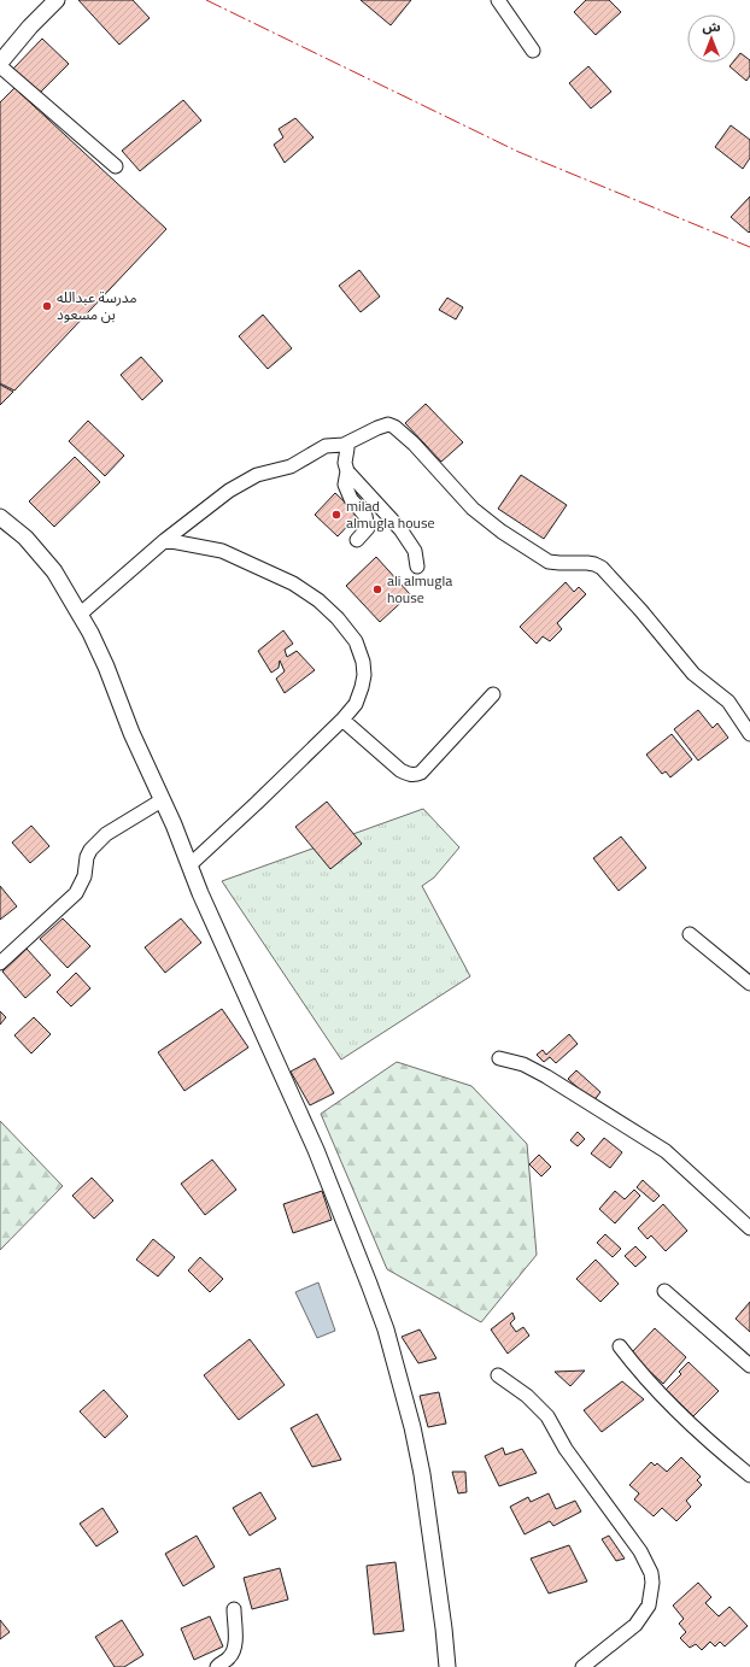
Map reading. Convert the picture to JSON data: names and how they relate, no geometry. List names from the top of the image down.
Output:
{
  "places": ["مدرسة عبدالله بن مسعود", "milad almugla house", "ali almugla house"],
  "north": "top"
}
